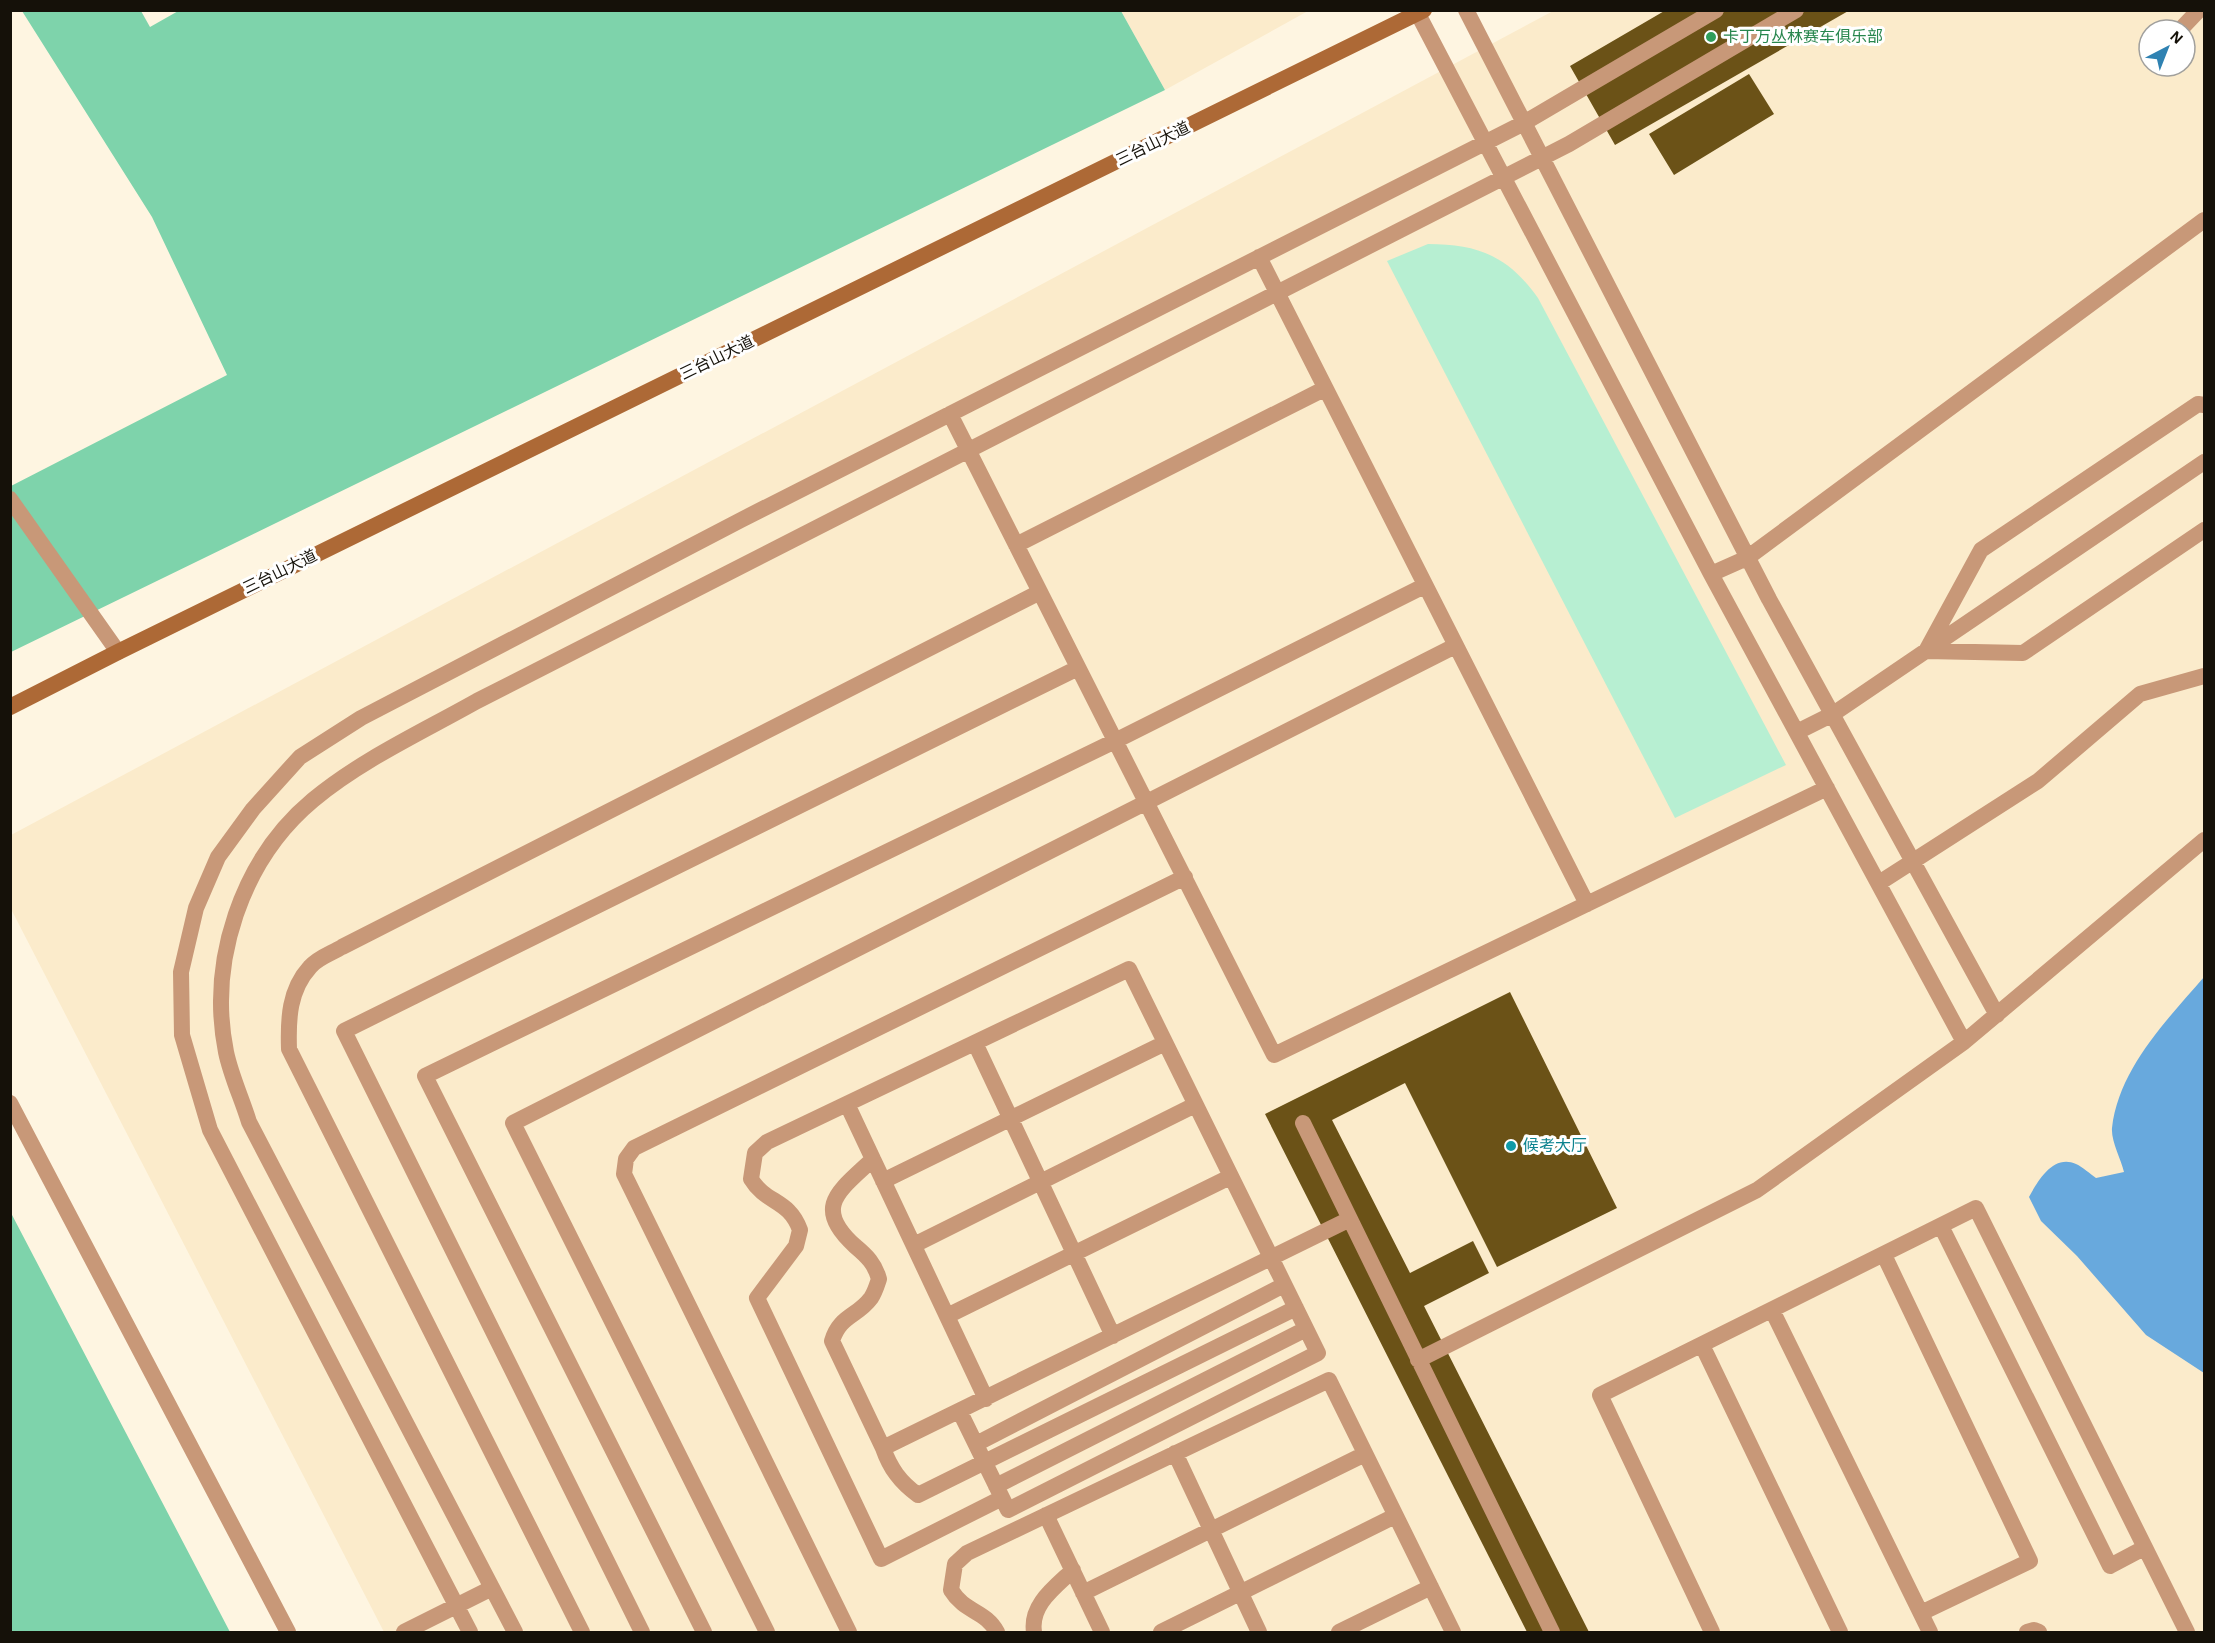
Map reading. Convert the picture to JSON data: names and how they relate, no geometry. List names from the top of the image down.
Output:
{
  "streets": {
    "main road": ["三台山大道"]
  },
  "places": ["卡丁万丛林赛车俱乐部", "候考大厅"],
  "north": "top right"
}
